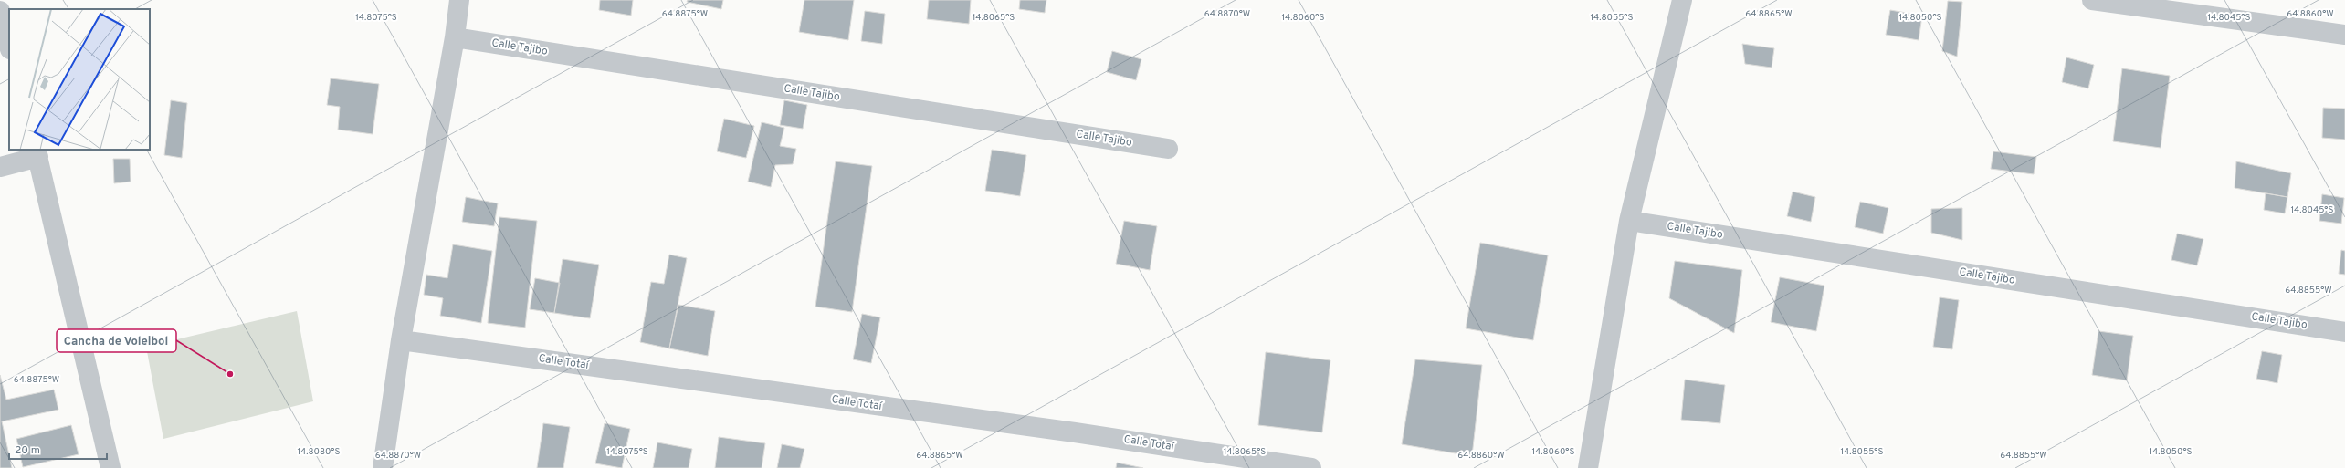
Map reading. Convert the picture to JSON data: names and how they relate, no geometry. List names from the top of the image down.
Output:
{
  "streets": {
    "street": ["Calle Tajibo", "Calle Totaí"]
  },
  "places": ["Cancha de Voleibol"],
  "scale_bar": "20 m",
  "coordinates": [
    "64.8875°W",
    "64.8870°W",
    "64.8865°W",
    "64.8860°W",
    "14.8075°S",
    "14.8065°S",
    "14.8060°S",
    "14.8055°S",
    "14.8045°S",
    "14.8050°S",
    "64.8855°W",
    "14.8080°S"
  ]
}
